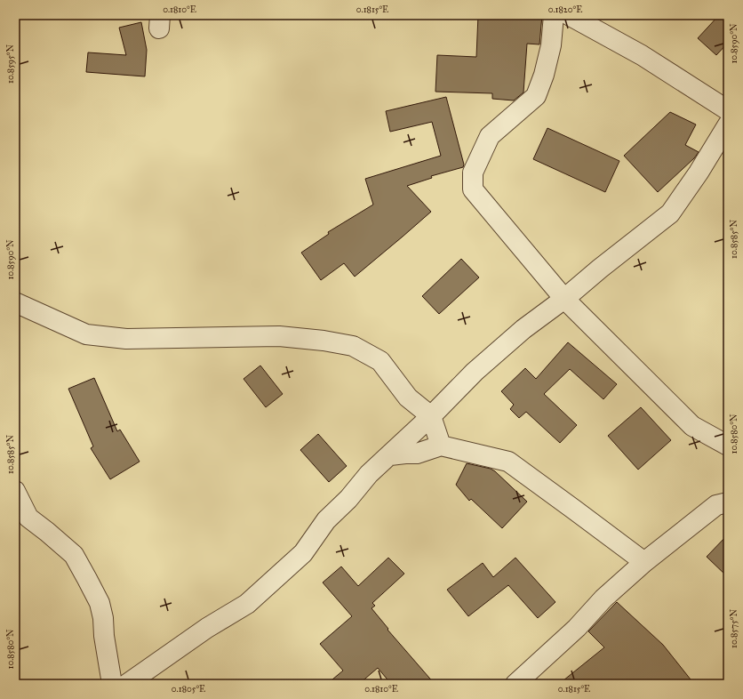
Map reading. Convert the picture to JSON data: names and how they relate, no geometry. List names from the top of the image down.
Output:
{
  "coordinates": [
    "0.1810°E",
    "0.1815°E",
    "0.1820°E",
    "10.8590°N",
    "10.8595°N",
    "10.8585°N",
    "10.8580°N",
    "10.8575°N",
    "0.1805°E"
  ]
}
